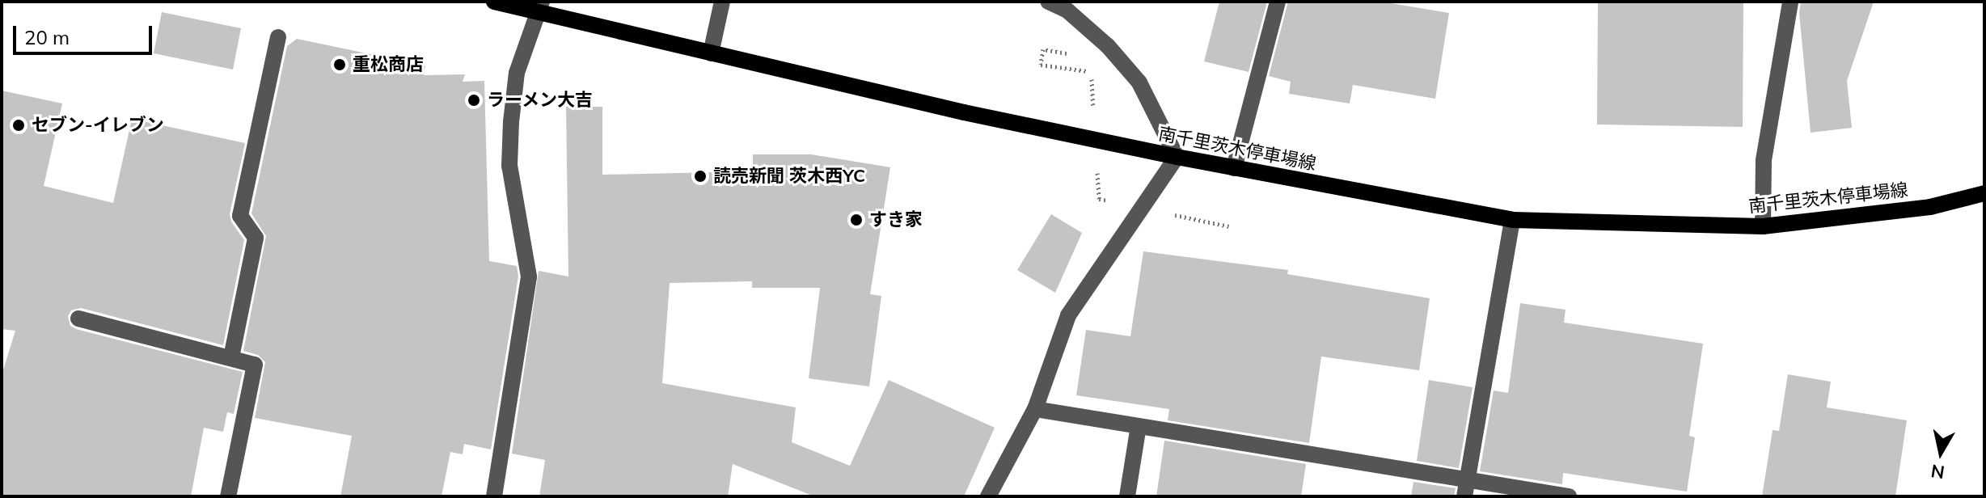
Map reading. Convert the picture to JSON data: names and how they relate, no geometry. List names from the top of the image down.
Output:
{
  "streets": {
    "main road": ["南千里茨木停車場線"]
  },
  "places": [
    "重松商店",
    "ラーメン大吉",
    "セブン-イレブン",
    "読売新聞 茨木西YC",
    "すき家"
  ],
  "scale_bar": "20 m",
  "north": "bottom"
}
